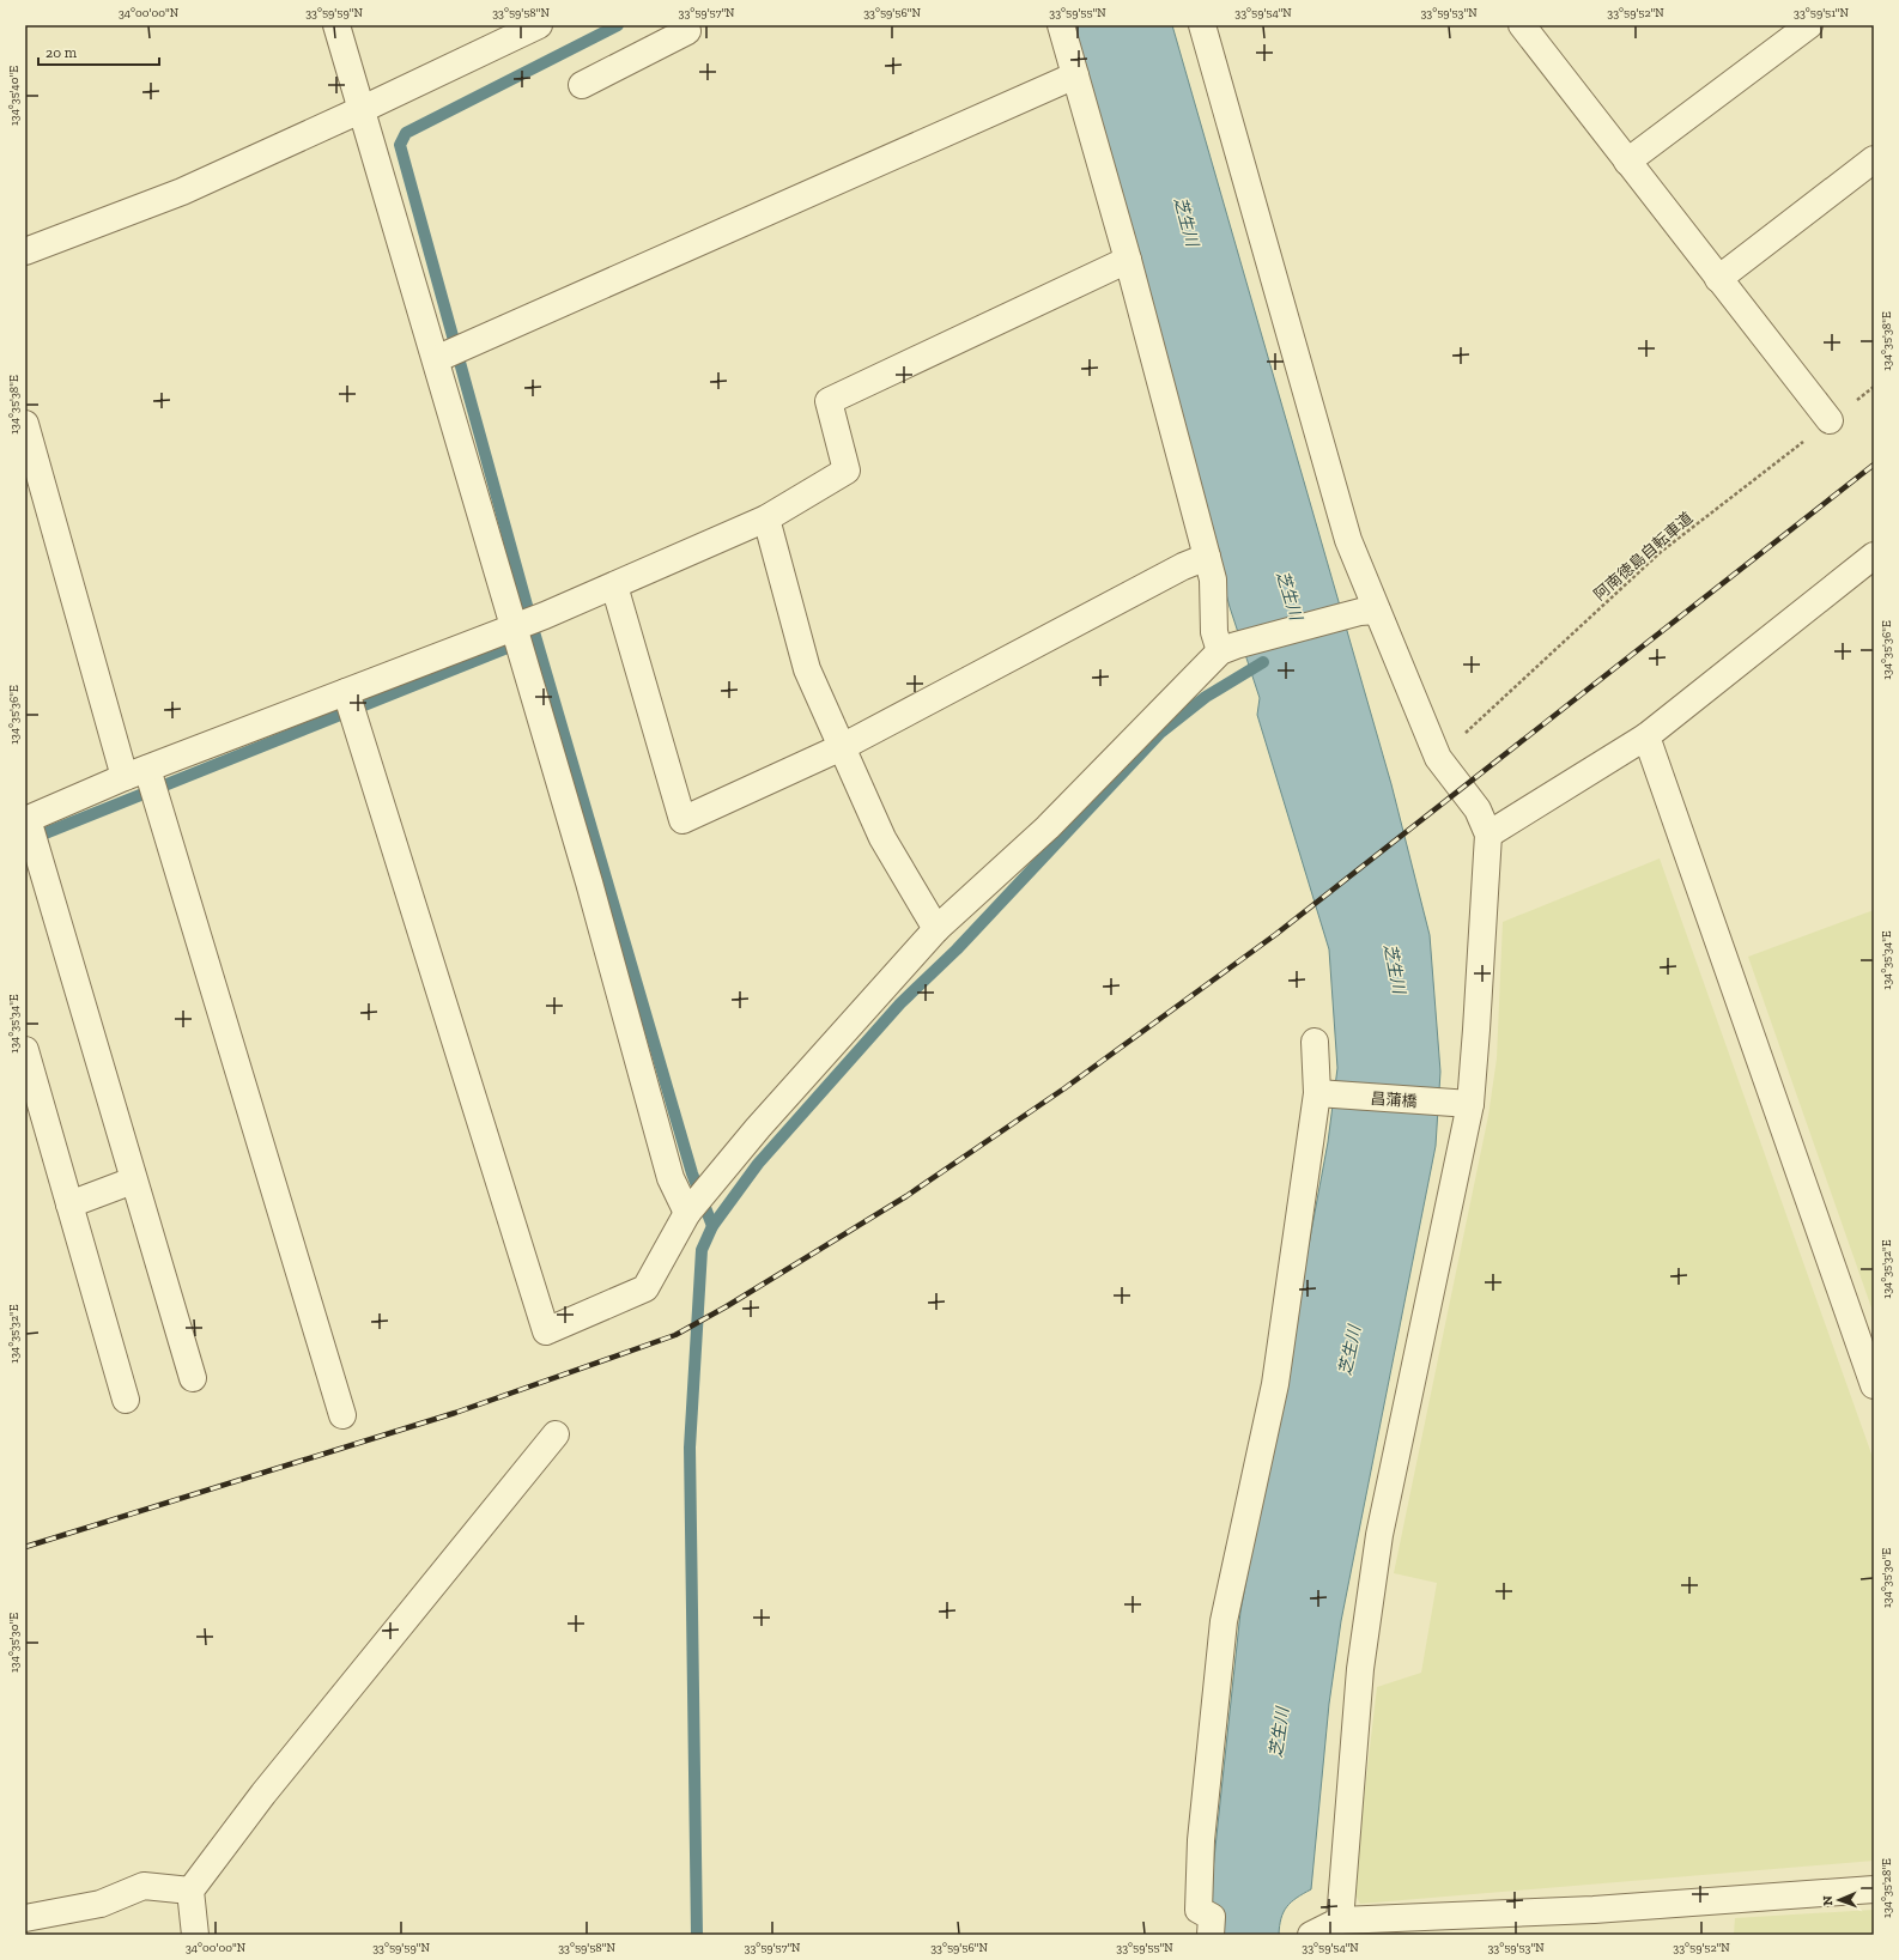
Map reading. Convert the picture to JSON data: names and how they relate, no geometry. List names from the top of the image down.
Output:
{
  "streets": {
    "street": ["昌蒲橋"],
    "path": ["阿南徳島自転車道"]
  },
  "water": ["芝生川"],
  "scale_bar": "20 m",
  "north": "left",
  "coordinates": [
    "34°00'00\"N",
    "33°59'59\"N",
    "33°59'58\"N",
    "33°59'57\"N",
    "33°59'56\"N",
    "33°59'55\"N",
    "33°59'54\"N",
    "33°59'53\"N",
    "33°59'52\"N",
    "33°59'51\"N",
    "134°35'40\"E",
    "134°35'38\"E",
    "134°35'36\"E",
    "134°35'34\"E",
    "134°35'32\"E",
    "134°35'30\"E",
    "134°35'28\"E"
  ]
}
